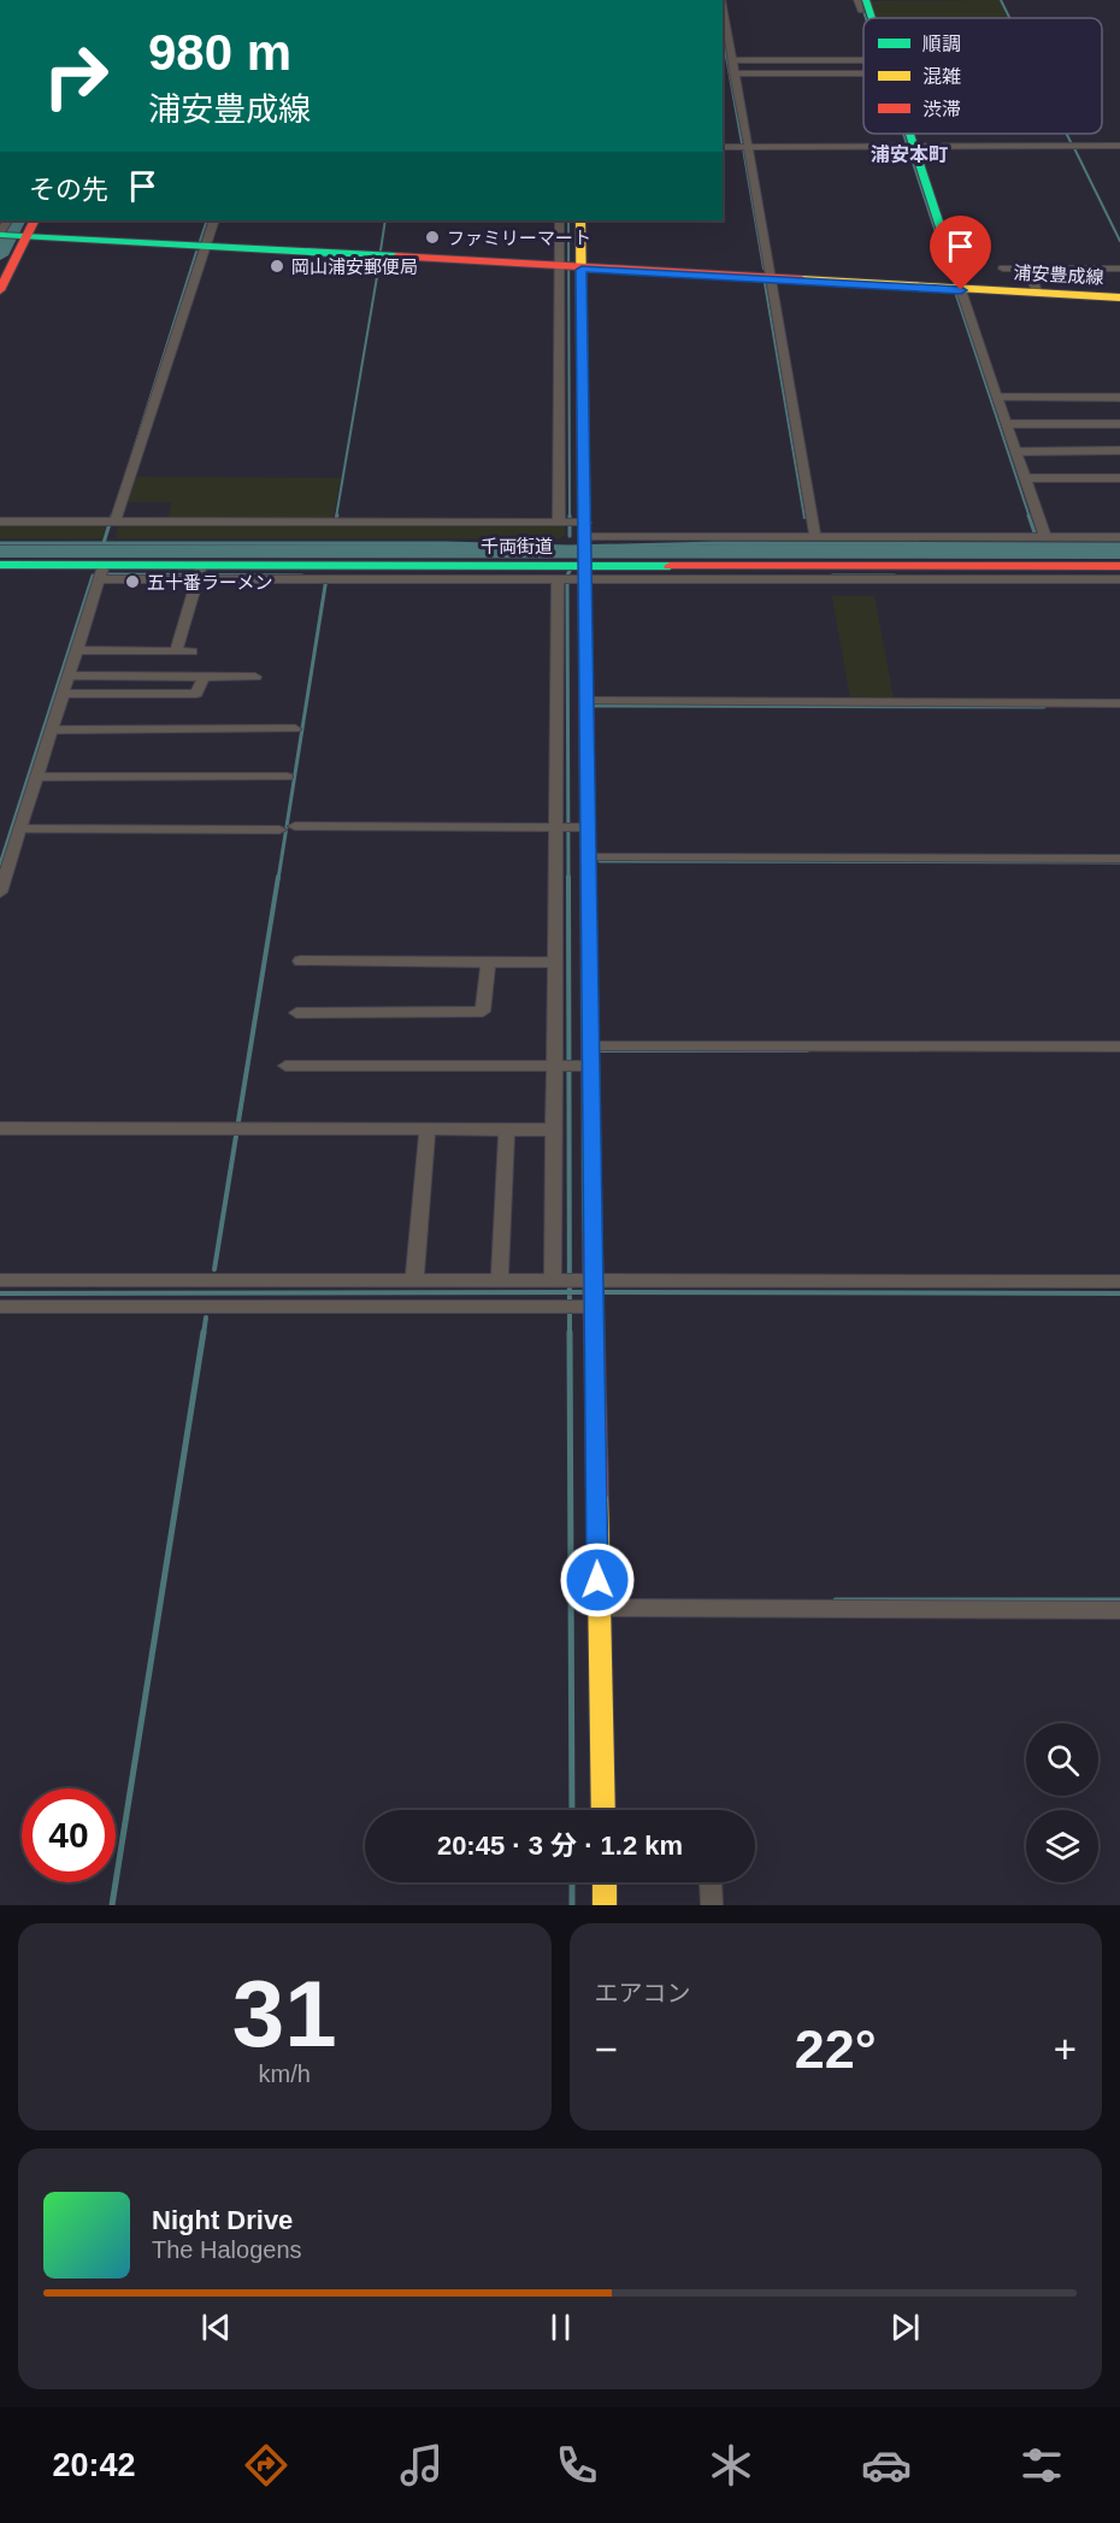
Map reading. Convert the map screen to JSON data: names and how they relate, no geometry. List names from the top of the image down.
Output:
{
  "streets": {
    "street": ["浦安豊成線", "千両街道"]
  },
  "districts": ["浦安本町"],
  "places": ["ファミリーマート", "岡山浦安郵便局", "五十番ラーメン"],
  "legend": ["順調", "混雑", "渋滞"],
  "page": {
    "turn": ["980 m", "浦安豊成線"],
    "then": "その先",
    "limit": "40",
    "trip": "20:45 · 3 分 · 1.2 km",
    "tile": [
      ["31", "km/h"],
      "エアコン"
    ],
    "heat": ["−", "22°", "+"],
    "song": ["Night Drive", "The Halogens"],
    "tabs": "20:42"
  }
}
